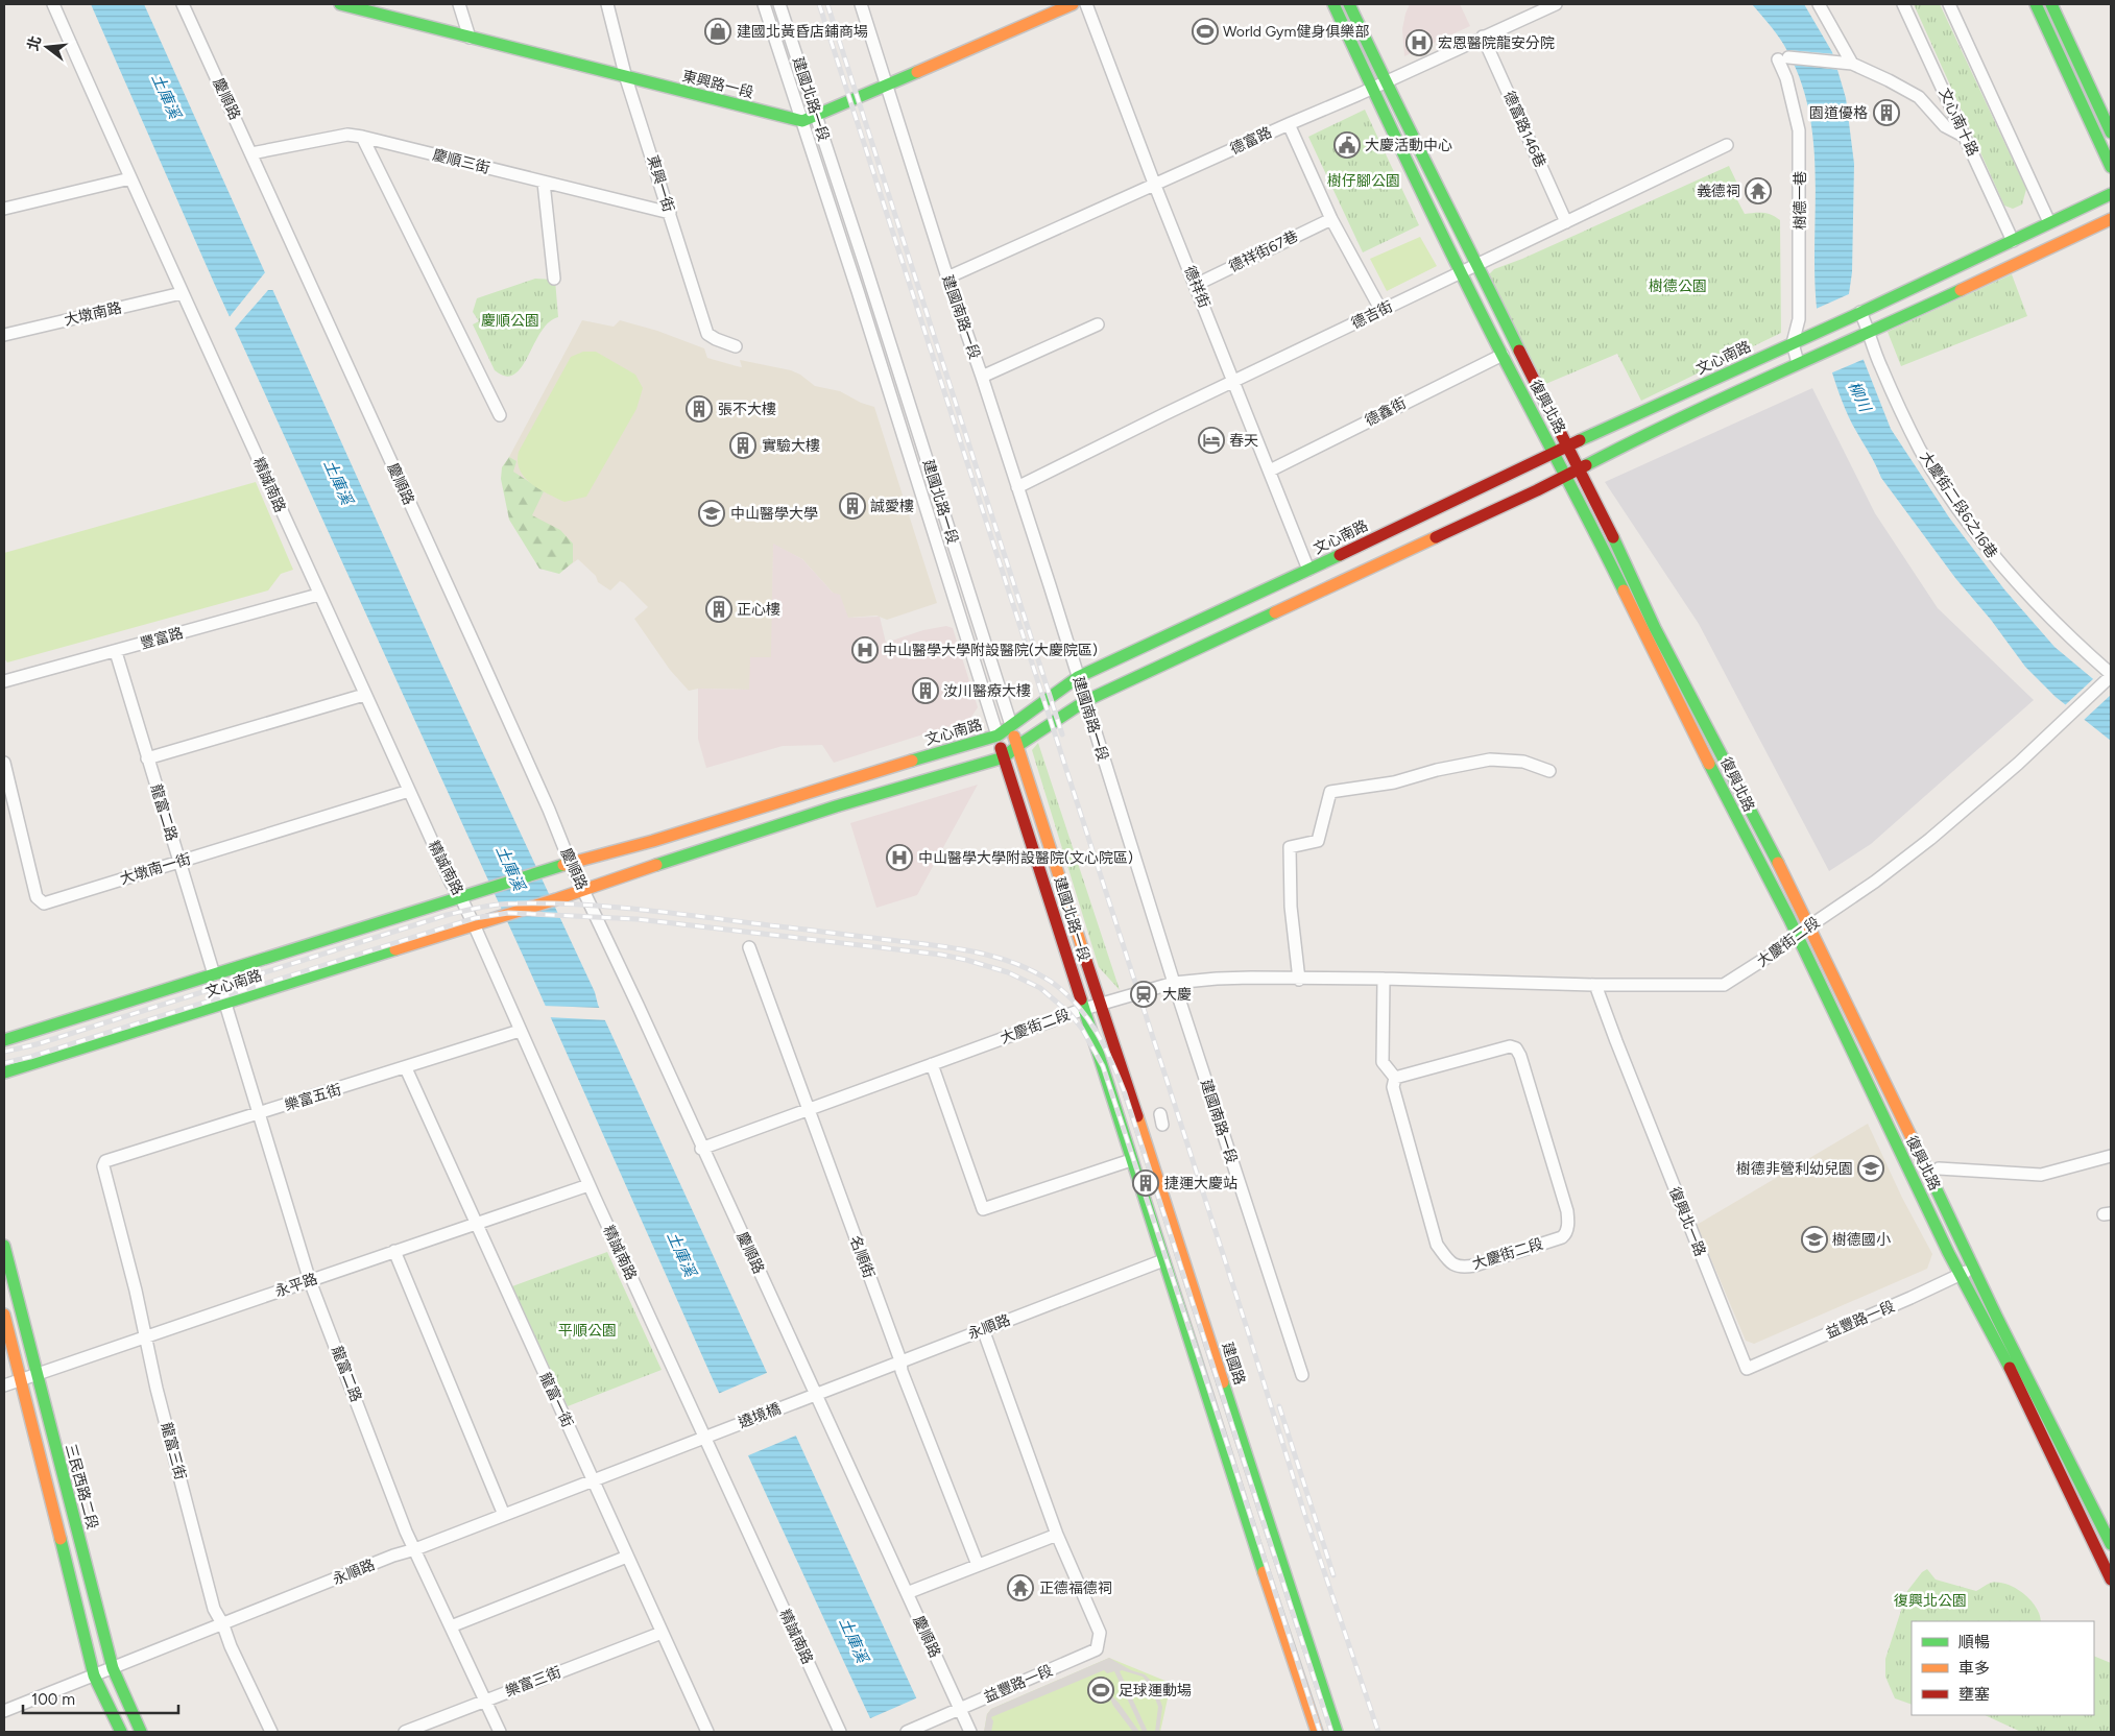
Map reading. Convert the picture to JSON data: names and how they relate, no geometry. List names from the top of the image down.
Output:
{
  "streets": {
    "main road": [
      "東興路一段",
      "建國北路一段",
      "文心南路",
      "復興北路",
      "建國路",
      "三民西路二段"
    ],
    "street": [
      "慶順路",
      "文心南十路",
      "德富路146巷",
      "德富路",
      "慶順三街",
      "東興一街",
      "樹德一巷",
      "德祥街67巷",
      "德祥街",
      "大墩南路",
      "德吉街",
      "建國南路一段",
      "德鑫街",
      "精誠南路",
      "大慶街二段6之16巷",
      "豐富路",
      "龍富二路",
      "大墩南一街",
      "大慶街二段",
      "樂富五街",
      "復興北一路",
      "名順街",
      "永平路",
      "益豐路一段",
      "永順路",
      "龍富一街",
      "遶境橋",
      "龍富三街",
      "樂富三街"
    ]
  },
  "crossings": [
    ["東興路一段", "建國北路一段"],
    ["東興路一段", "東興一街"],
    ["慶順路", "慶順三街"],
    ["慶順路", "文心南路"],
    ["慶順路", "大慶街二段"],
    ["慶順路", "益豐路一段"],
    ["慶順路", "永順路"],
    ["慶順路", "遶境橋"],
    ["建國北路一段", "文心南路"],
    ["建國北路一段", "大慶街二段"],
    ["建國北路一段", "建國路"],
    ["文心南十路", "文心南路"],
    ["德富路146巷", "德富路"],
    ["德富路146巷", "德吉街"],
    ["德富路", "德祥街"],
    ["德富路", "建國南路一段"],
    ["德富路", "復興北路"],
    ["慶順三街", "東興一街"],
    ["樹德一巷", "文心南路"],
    ["德祥街67巷", "德祥街"],
    ["德祥街", "德吉街"],
    ["德祥街", "文心南路"],
    ["德祥街", "德鑫街"],
    ["大墩南路", "精誠南路"],
    ["德吉街", "建國南路一段"],
    ["德吉街", "復興北路"],
    ["建國南路一段", "文心南路"],
    ["建國南路一段", "大慶街二段"],
    ["文心南路", "復興北路"],
    ["文心南路", "精誠南路"],
    ["文心南路", "大慶街二段6之16巷"],
    ["文心南路", "龍富二路"],
    ["復興北路", "德鑫街"],
    ["復興北路", "大慶街二段"],
    ["復興北路", "益豐路一段"],
    ["精誠南路", "豐富路"],
    ["精誠南路", "大墩南一街"],
    ["精誠南路", "樂富五街"],
    ["精誠南路", "永平路"],
    ["精誠南路", "永順路"],
    ["精誠南路", "遶境橋"],
    ["大慶街二段6之16巷", "大慶街二段"],
    ["豐富路", "龍富二路"],
    ["龍富二路", "大墩南一街"],
    ["龍富二路", "樂富五街"],
    ["龍富二路", "永平路"],
    ["龍富二路", "永順路"],
    ["龍富二路", "樂富三街"],
    ["大慶街二段", "復興北一路"],
    ["大慶街二段", "名順街"],
    ["大慶街二段", "建國路"],
    ["樂富五街", "龍富一街"],
    ["樂富五街", "龍富三街"],
    ["復興北一路", "益豐路一段"],
    ["名順街", "永順路"],
    ["永平路", "龍富一街"],
    ["永平路", "龍富三街"],
    ["永平路", "三民西路二段"],
    ["永順路", "龍富一街"],
    ["永順路", "遶境橋"],
    ["永順路", "龍富三街"],
    ["永順路", "三民西路二段"],
    ["龍富一街", "樂富三街"]
  ],
  "water": ["土庫溪", "柳川"],
  "parks": [
    "樹仔腳公園",
    "樹德公園",
    "慶順公園",
    "平順公園",
    "復興北公園"
  ],
  "places": {
    "shop": ["建國北黃昏店鋪商場"],
    "sports": ["World Gym健身俱樂部", "足球運動場"],
    "hospital": ["宏恩醫院龍安分院", "中山醫學大學附設醫院(大慶院區)", "中山醫學大學附設醫院(文心院區)"],
    "building": [
      "園道優格",
      "張不大樓",
      "實驗大樓",
      "誠愛樓",
      "正心樓",
      "汝川醫療大樓",
      "捷運大慶站"
    ],
    "public building": ["大慶活動中心"],
    "temple": ["義德祠", "正德福德祠"],
    "hotel": ["春天"],
    "school or university": ["中山醫學大學", "樹德非營利幼兒園", "樹德國小"],
    "station": ["大慶"]
  },
  "legend": ["順暢", "車多", "壅塞"],
  "scale_bar": "100 m",
  "north": "left"
}
